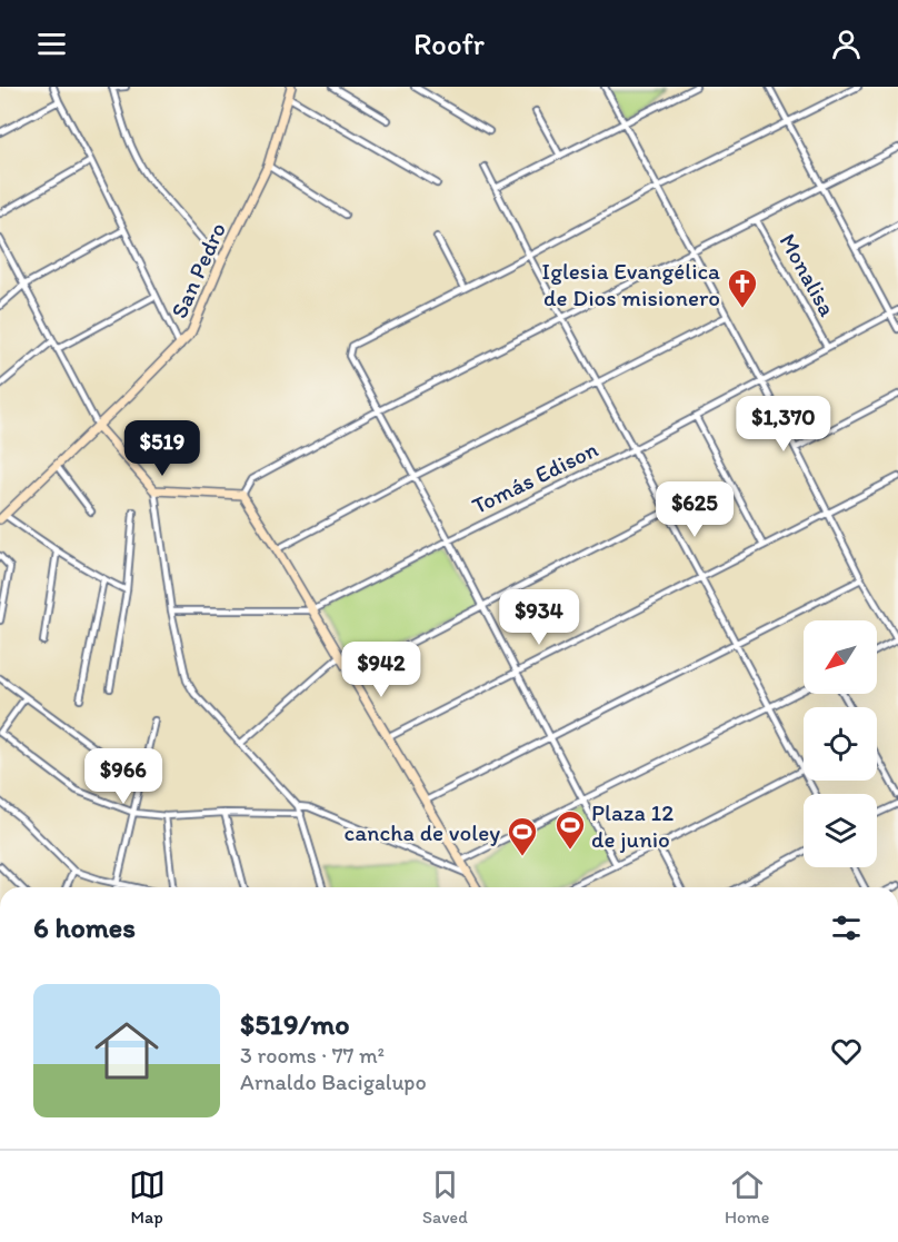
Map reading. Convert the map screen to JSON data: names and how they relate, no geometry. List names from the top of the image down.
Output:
{
  "streets": {
    "street": ["San Pedro", "Monalisa", "Tomás Edison"]
  },
  "crossings": [
    ["Monalisa", "Tomás Edison"]
  ],
  "places": {
    "church": ["Iglesia Evangélica de Dios misionero"],
    "sports": ["Plaza 12 de junio", "cancha de voley"]
  },
  "north": "bottom left",
  "page": {
    "header": "Roofr",
    "price": [
      "$1,370",
      "$519",
      "$625",
      "$934",
      "$942",
      "$966"
    ],
    "heading": "6 homes",
    "list": [
      {
        "name": "$519/mo",
        "note": "3 rooms · 77 m² · Arnaldo Bacigalupo"
      }
    ],
    "tabs": ["Map", "Saved", "Home"]
  }
}
